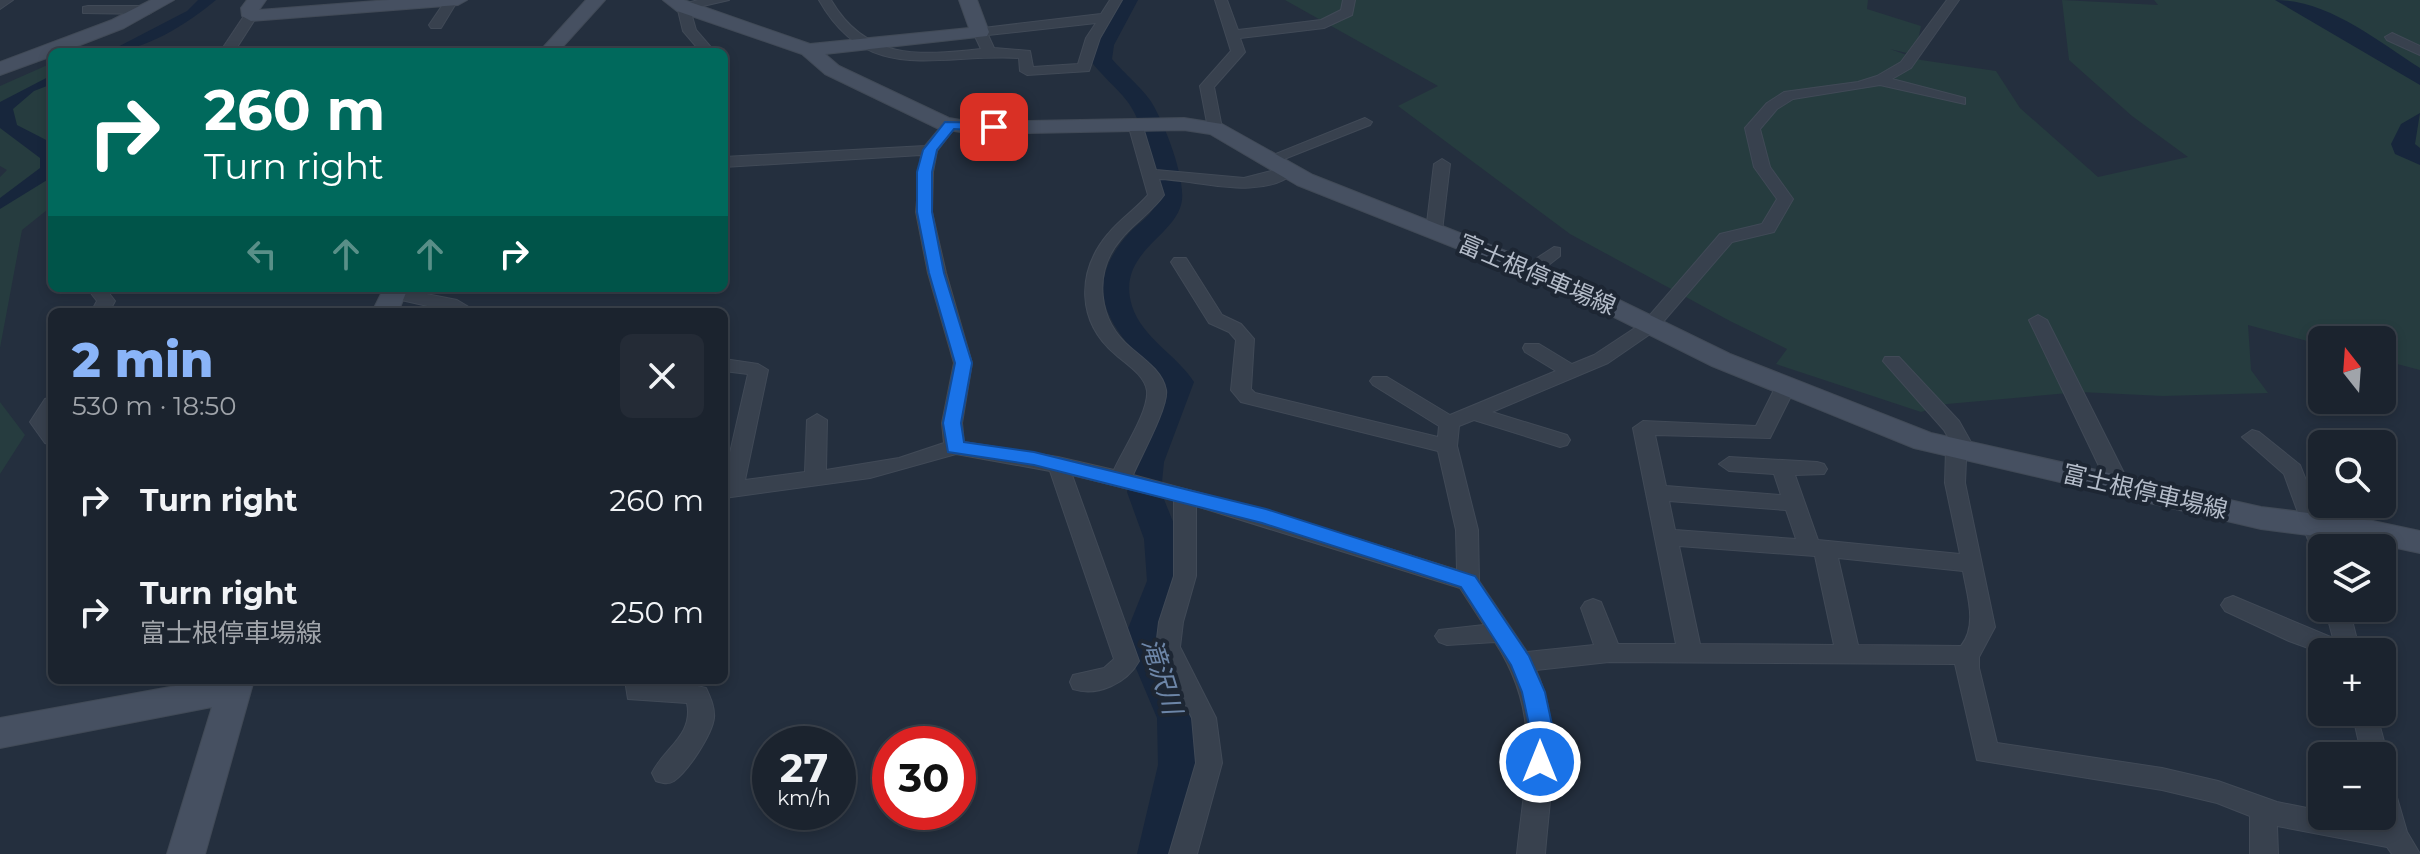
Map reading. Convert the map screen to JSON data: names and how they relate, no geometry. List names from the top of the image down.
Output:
{
  "streets": {
    "main road": ["富士根停車場線"]
  },
  "water": ["滝沢川"],
  "north": "top",
  "page": {
    "turn": ["260 m", "Turn right"],
    "heading": ["2 min", "530 m · 18:50"],
    "map_buttons": ["+", "−"],
    "list": [
      {
        "name": "Turn right",
        "value": "260 m"
      },
      {
        "name": "Turn right",
        "note": "富士根停車場線",
        "value": "250 m"
      }
    ],
    "speed": "27 km/h",
    "limit": "30"
  }
}
